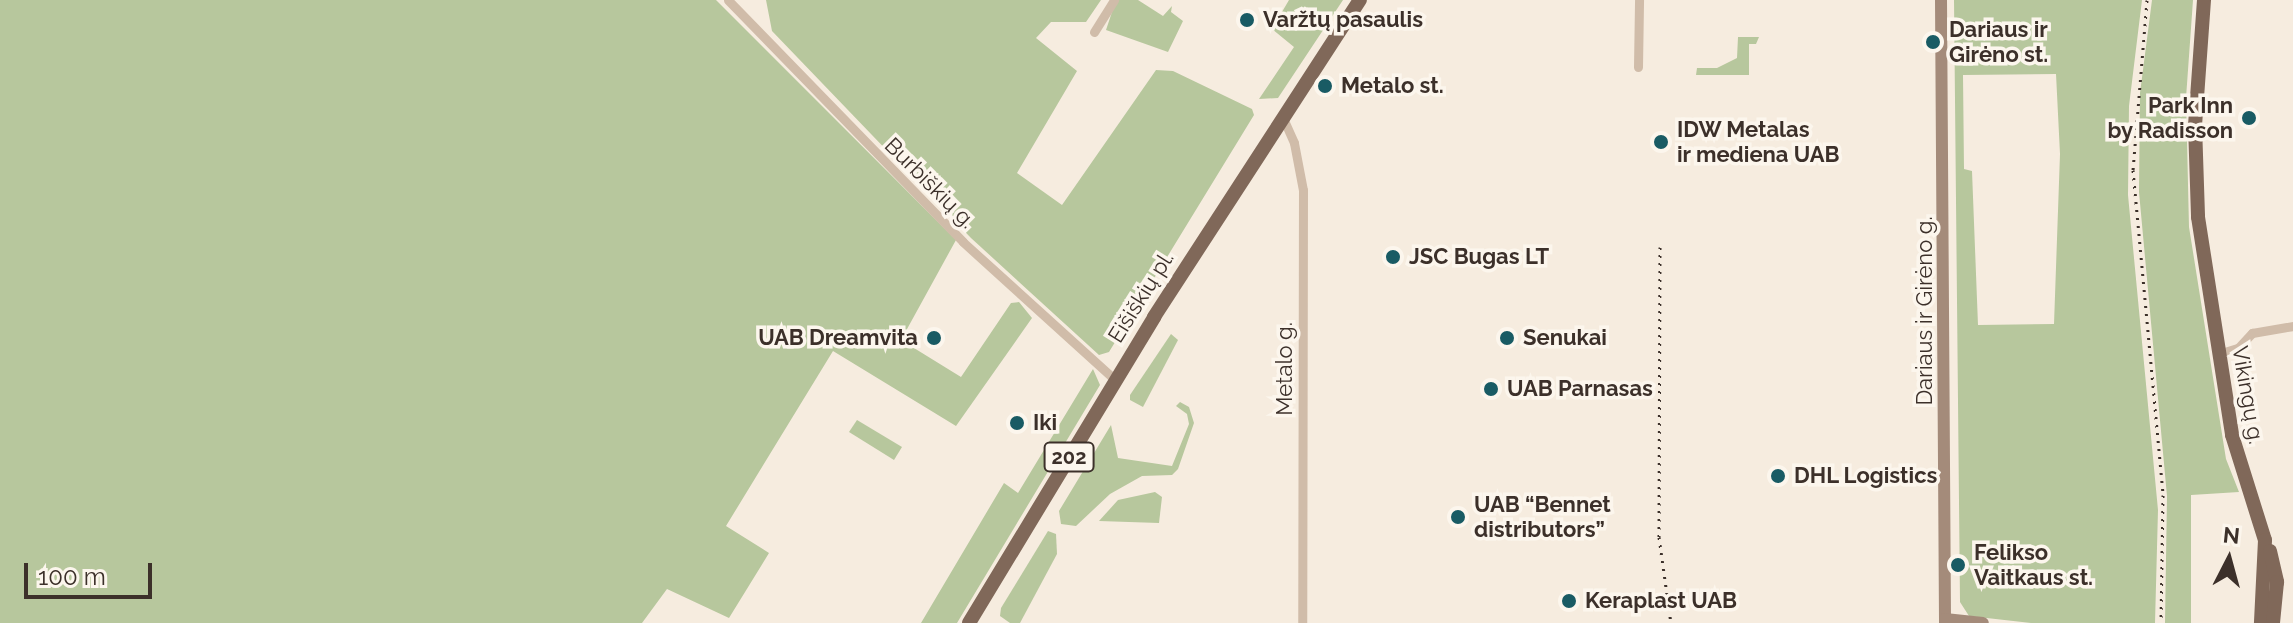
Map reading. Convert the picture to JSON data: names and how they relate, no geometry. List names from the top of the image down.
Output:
{
  "streets": {
    "main road": [
      "Eišiškių pl.",
      "Dariaus ir Girėno g.",
      "Vikingų g.",
      "202"
    ],
    "street": ["Burbiškių g.", "Metalo g."]
  },
  "crossings": [
    ["Burbiškių g.", "Eišiškių pl."],
    ["Eišiškių pl.", "Metalo g."]
  ],
  "places": [
    "Varžtų pasaulis",
    "Dariaus ir Girėno st.",
    "Metalo st.",
    "Park Inn by Radisson",
    "IDW Metalas ir mediena UAB",
    "JSC Bugas LT",
    "UAB Dreamvita",
    "Senukai",
    "UAB Parnasas",
    "Iki",
    "DHL Logistics",
    "UAB “Bennet distributors”",
    "Felikso Vaitkaus st.",
    "Keraplast UAB"
  ],
  "scale_bar": "100 m",
  "north": "top"
}
